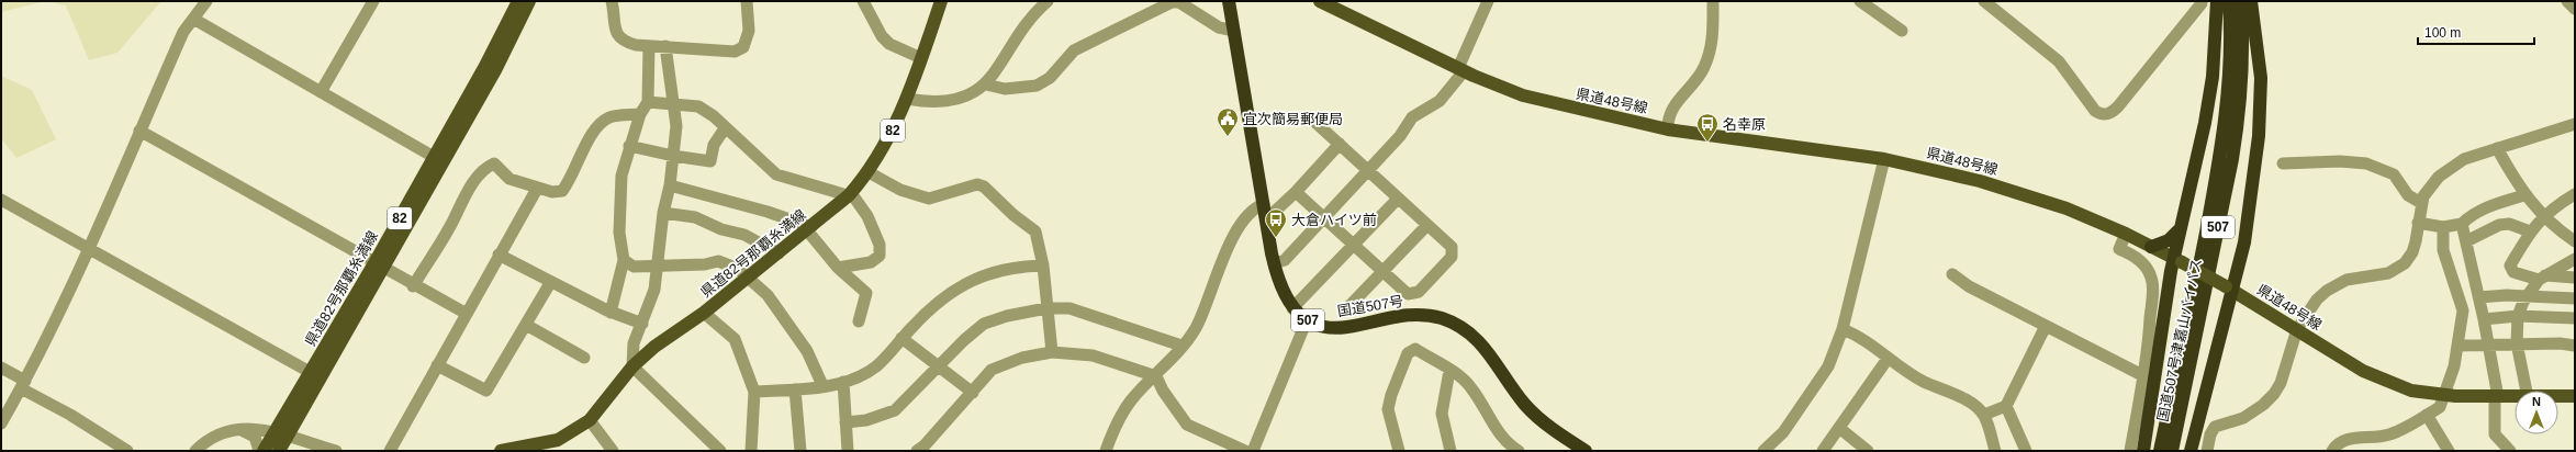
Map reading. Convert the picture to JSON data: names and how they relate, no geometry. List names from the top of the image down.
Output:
{
  "streets": {
    "highway": ["507", "国道507号", "国道507号津嘉山バイパス"],
    "main road": ["県道48号線", "82", "県道82号那覇糸満線"]
  },
  "places": {
    "public building": ["宜次簡易郵便局"],
    "bus stop": ["名幸原", "大倉ハイツ前"]
  },
  "scale_bar": "100 m",
  "north": "top"
}
